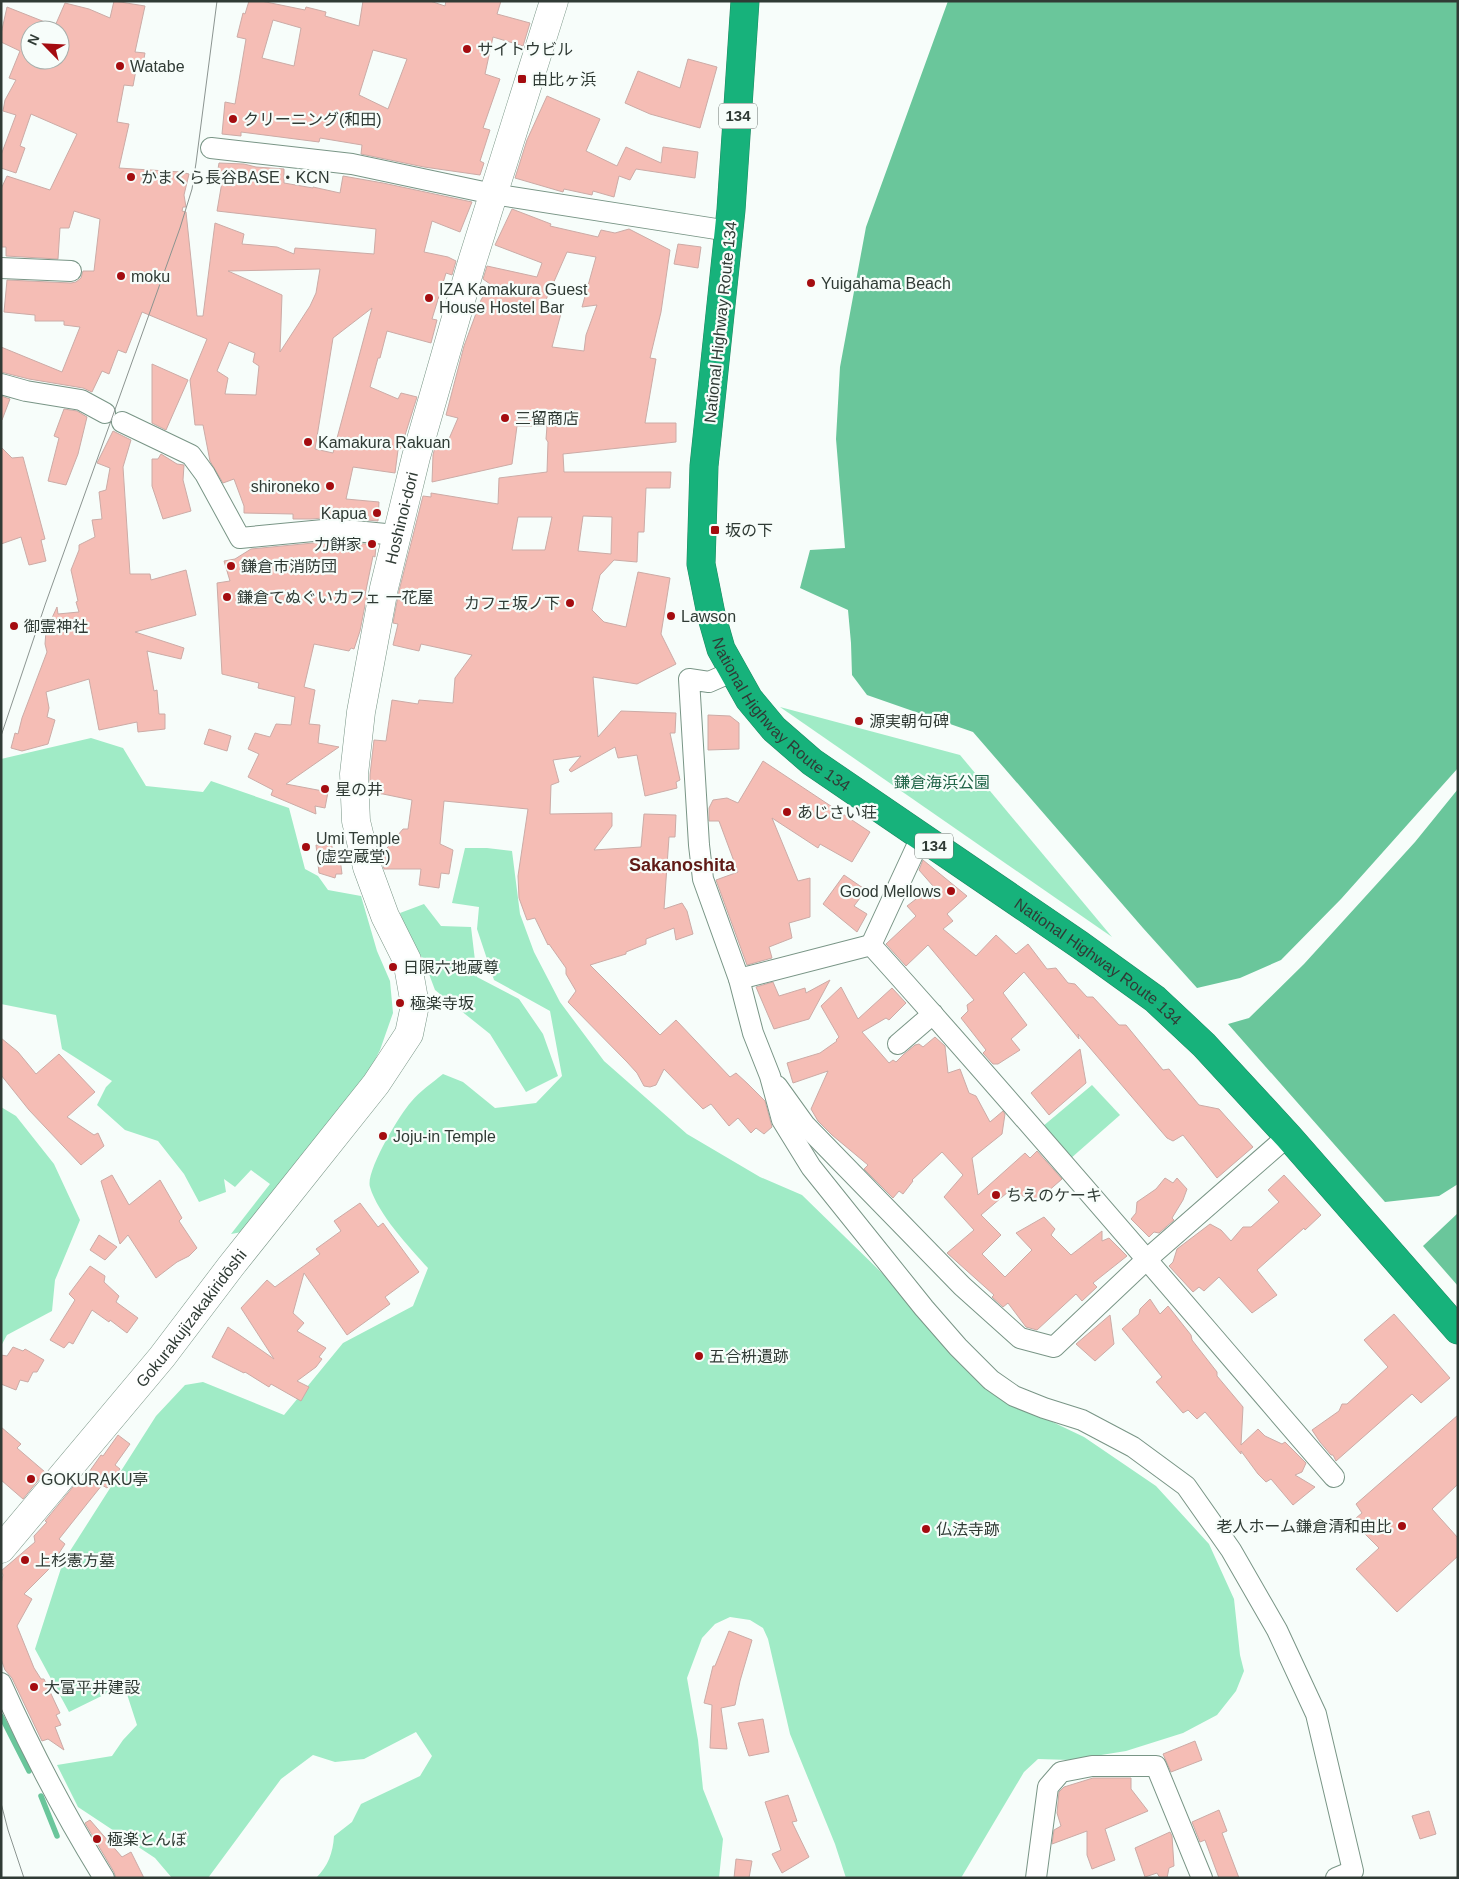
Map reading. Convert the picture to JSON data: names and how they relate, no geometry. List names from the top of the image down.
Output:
{
  "streets": {
    "highway": ["134", "National Highway Route 134"],
    "street": ["Hoshinoi-dori", "Gokurakujizakakiridōshi"]
  },
  "crossings": [
    ["Hoshinoi-dori", "Gokurakujizakakiridōshi"]
  ],
  "districts": ["Sakanoshita"],
  "parks": ["鎌倉海浜公園"],
  "places": {
    "other": [
      "サイトウビル",
      "Watabe",
      "クリーニング(和田)",
      "かまくら長谷BASE・KCN",
      "moku",
      "Yuigahama Beach",
      "IZA Kamakura Guest House Hostel Bar",
      "三留商店",
      "Kamakura Rakuan",
      "shironeko",
      "Kapua",
      "力餅家",
      "鎌倉市消防団",
      "鎌倉てぬぐいカフェ 一花屋",
      "カフェ坂ノ下",
      "Lawson",
      "御霊神社",
      "源実朝句碑",
      "星の井",
      "あじさい荘",
      "Umi Temple (虚空蔵堂)",
      "Good Mellows",
      "日限六地蔵尊",
      "極楽寺坂",
      "Joju-in Temple",
      "ちえのケーキ",
      "五合枡遺跡",
      "GOKURAKU亭",
      "老人ホーム鎌倉清和由比",
      "仏法寺跡",
      "上杉憲方墓",
      "大富平井建設",
      "極楽とんぼ"
    ],
    "transit": ["由比ヶ浜", "坂の下"]
  },
  "north": "top left"
}
